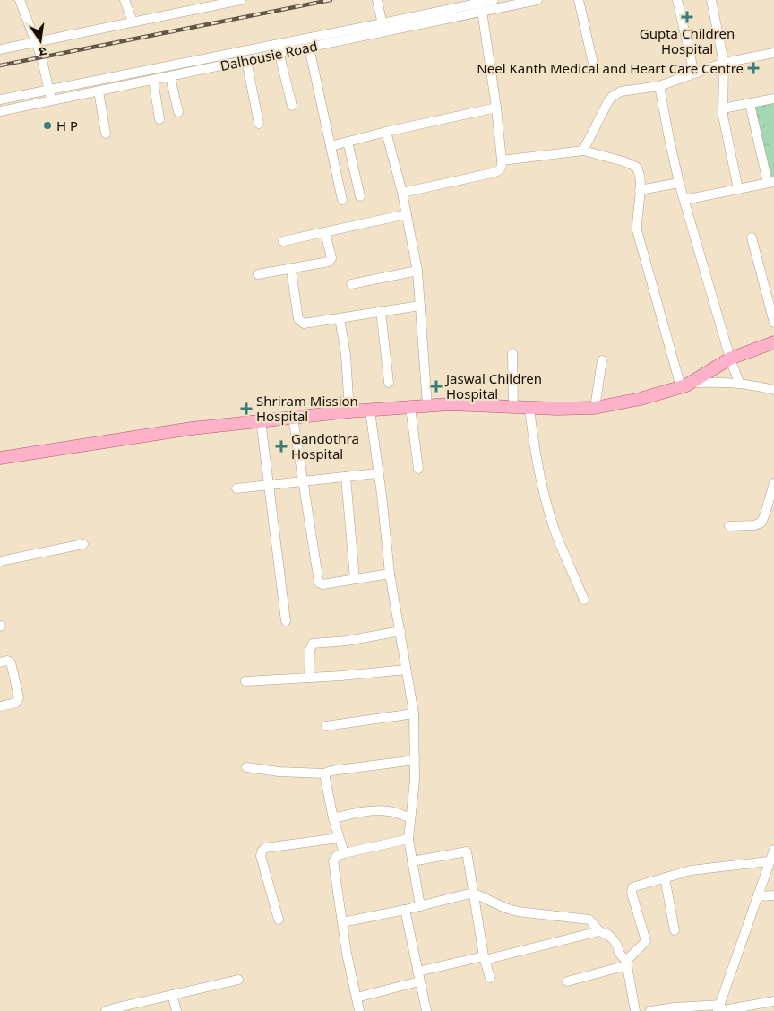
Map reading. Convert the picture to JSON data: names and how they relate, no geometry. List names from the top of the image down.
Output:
{
  "streets": {
    "street": ["Dalhousie Road"]
  },
  "places": {
    "health": [
      "Gupta Children Hospital",
      "Neel Kanth Medical and Heart Care Centre",
      "Jaswal Children Hospital",
      "Shriram Mission Hospital",
      "Gandothra Hospital"
    ],
    "other": ["H P"]
  },
  "north": "bottom"
}
